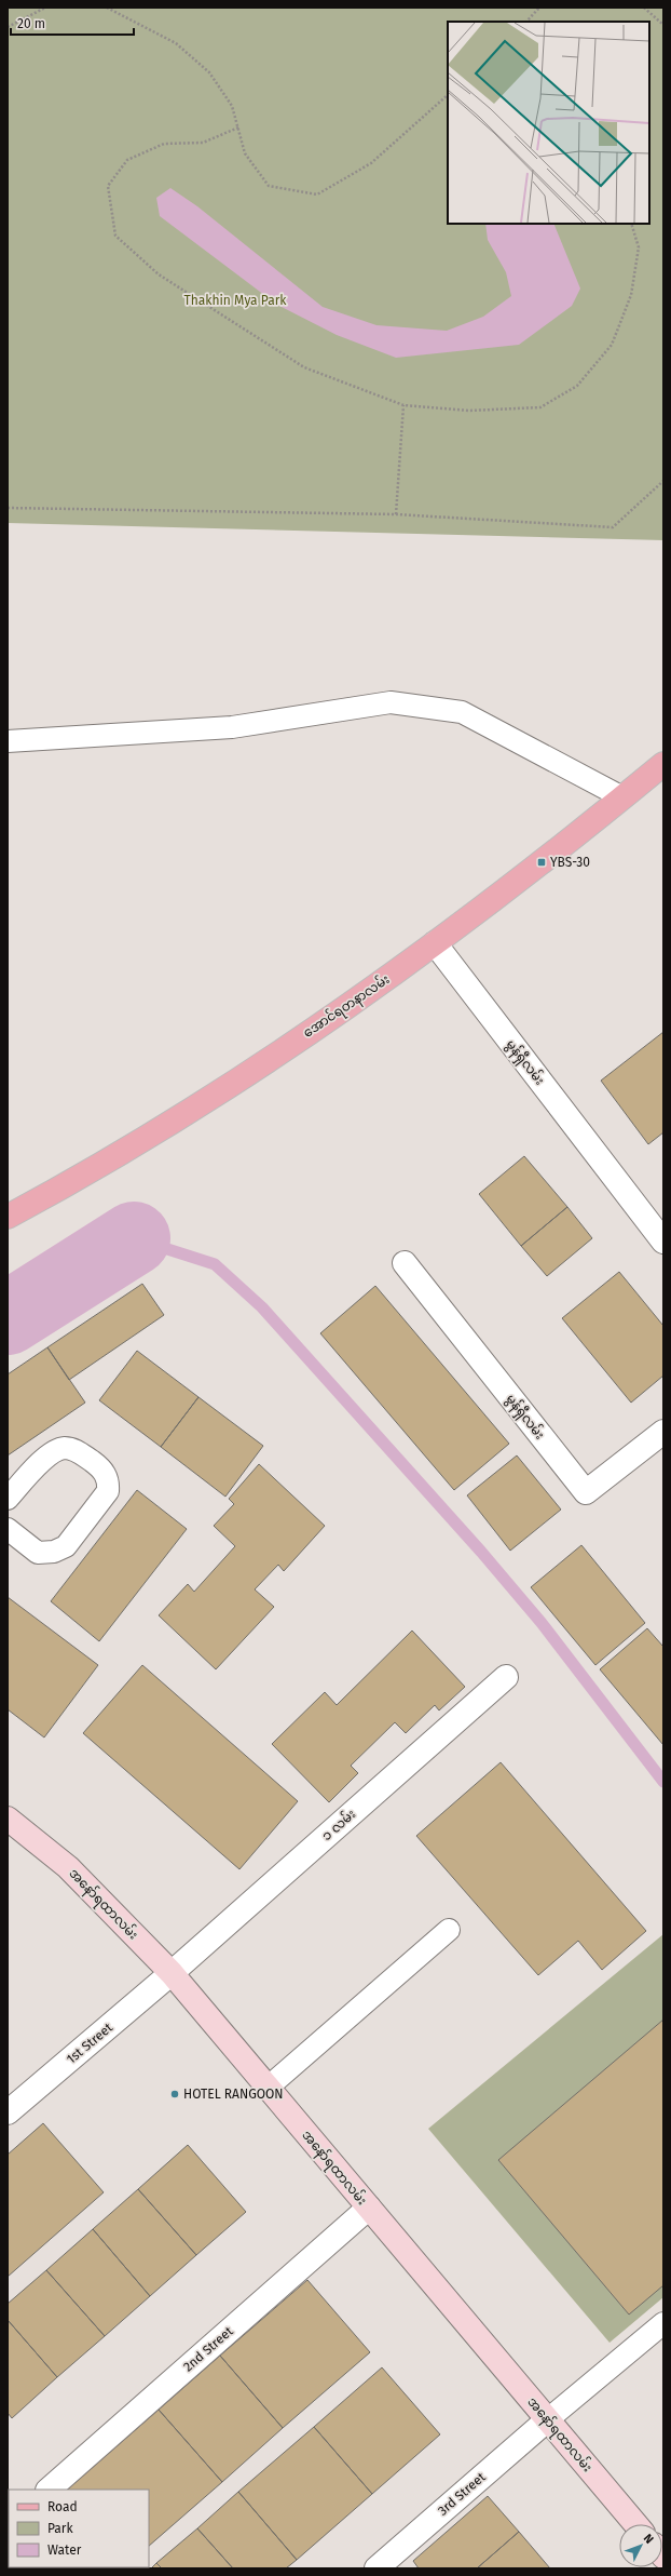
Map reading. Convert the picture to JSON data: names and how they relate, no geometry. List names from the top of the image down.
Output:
{
  "streets": {
    "main road": ["အောင်ရတနာလမ်း", "အနော်ရထာလမ်း"],
    "street": [
      "မွန်ရှီလမ်း",
      "၁ လမ်း",
      "1st Street",
      "2nd Street",
      "3rd Street"
    ]
  },
  "crossings": [
    ["အောင်ရတနာလမ်း", "မွန်ရှီလမ်း"],
    ["၁ လမ်း", "အနော်ရထာလမ်း"],
    ["၁ လမ်း", "1st Street"],
    ["အနော်ရထာလမ်း", "1st Street"],
    ["အနော်ရထာလမ်း", "2nd Street"],
    ["အနော်ရထာလမ်း", "3rd Street"]
  ],
  "parks": ["Thakhin Mya Park"],
  "places": {
    "transit": ["YBS-30"],
    "other": ["HOTEL RANGOON"]
  },
  "legend": ["Road", "Park", "Water"],
  "scale_bar": "20 m",
  "north": "top right"
}
